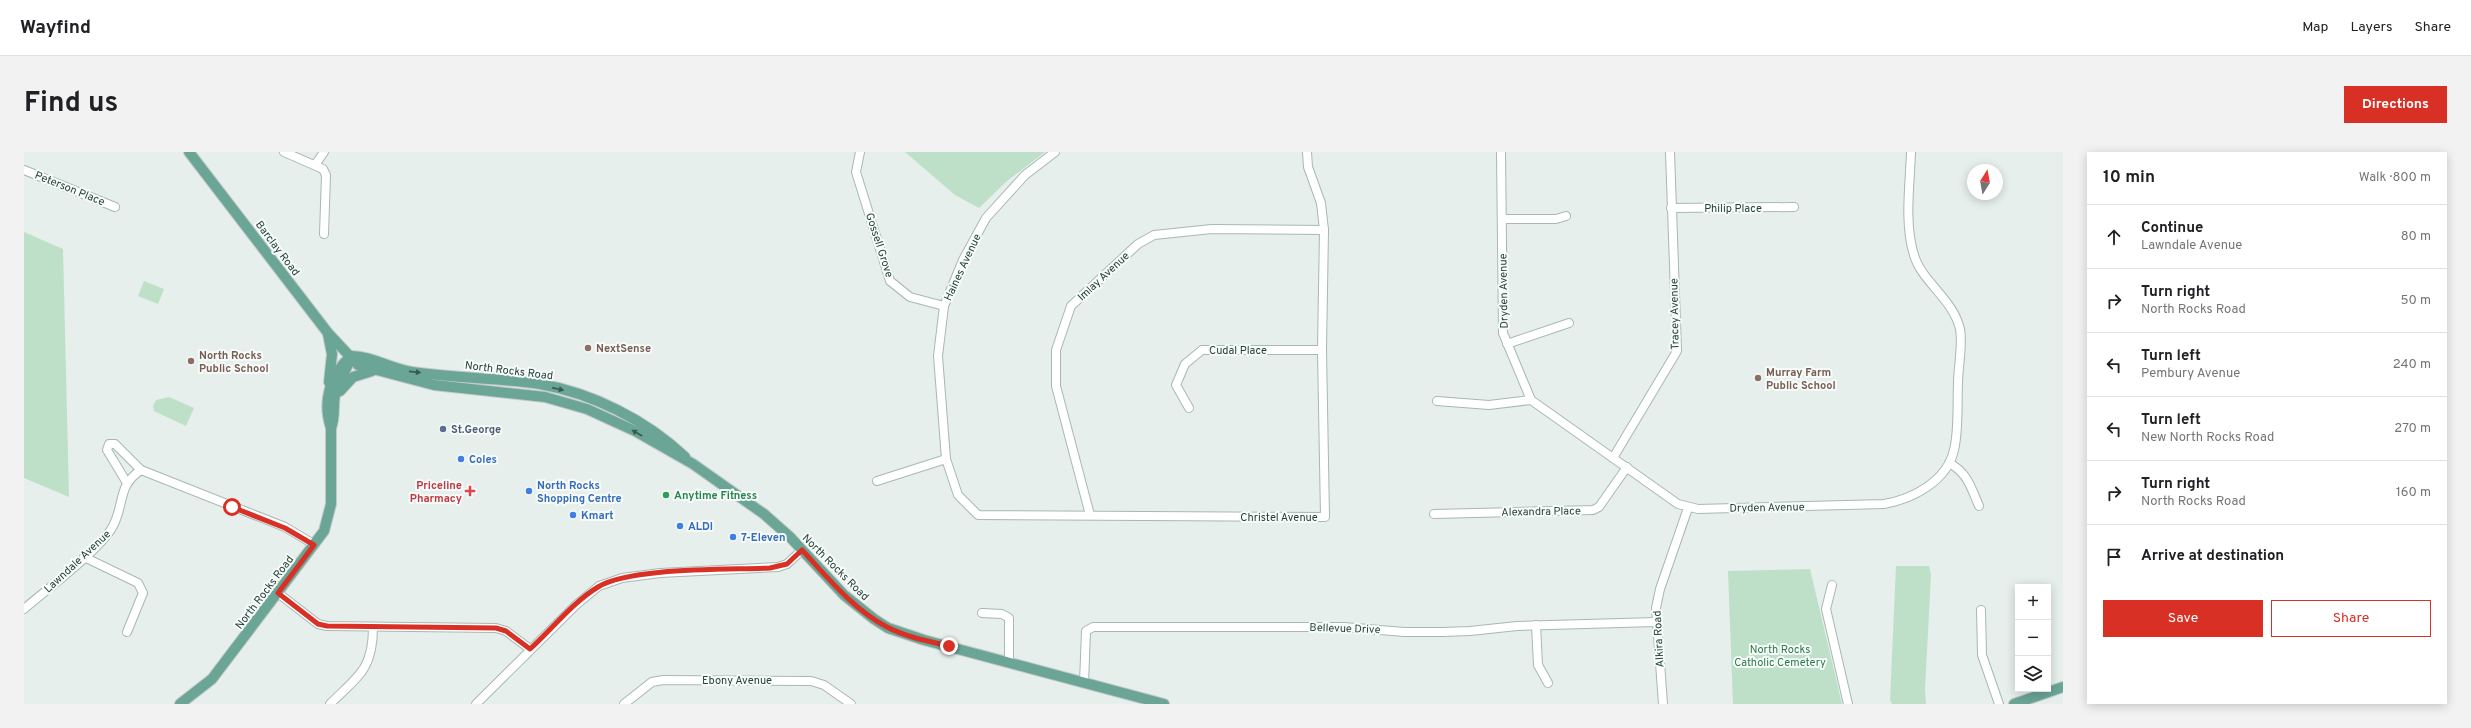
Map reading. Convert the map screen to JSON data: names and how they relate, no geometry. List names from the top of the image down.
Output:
{
  "streets": {
    "main road": ["Barclay Road", "North Rocks Road"],
    "street": [
      "Peterson Place",
      "Philip Place",
      "Gossell Grove",
      "Haines Avenue",
      "Imlay Avenue",
      "Dryden Avenue",
      "Tracey Avenue",
      "Cudal Place",
      "Alexandra Place",
      "Christel Avenue",
      "Lawndale Avenue",
      "Bellevue Drive",
      "Alkira Road",
      "Ebony Avenue"
    ]
  },
  "crossings": [
    ["Philip Place", "Tracey Avenue"],
    ["Gossell Grove", "Haines Avenue"],
    ["Barclay Road", "North Rocks Road"],
    ["Haines Avenue", "Christel Avenue"],
    ["Imlay Avenue", "Christel Avenue"],
    ["Dryden Avenue", "Tracey Avenue"],
    ["Dryden Avenue", "Alexandra Place"],
    ["Dryden Avenue", "Alkira Road"],
    ["Cudal Place", "Christel Avenue"],
    ["North Rocks Road", "Bellevue Drive"],
    ["Bellevue Drive", "Alkira Road"]
  ],
  "parks": ["North Rocks Catholic Cemetery"],
  "places": {
    "other": [
      "NextSense",
      "North Rocks Public School",
      "Murray Farm Public School",
      "St.George",
      "Coles",
      "North Rocks Shopping Centre",
      "Anytime Fitness",
      "Kmart",
      "ALDI",
      "7-Eleven"
    ],
    "health": ["Priceline Pharmacy"]
  },
  "north": "top",
  "page": {
    "header": "Wayfind",
    "nav": ["Map", "Layers", "Share"],
    "title": "Find us",
    "buttons": [
      "Directions",
      ["Save", "Share"]
    ],
    "heading": ["10 min", "Walk · 800 m"],
    "list": [
      ["Continue", "Lawndale Avenue", "80 m"],
      ["Turn right", "North Rocks Road", "50 m"],
      ["Turn left", "Pembury Avenue", "240 m"],
      ["Turn left", "New North Rocks Road", "270 m"],
      ["Turn right", "North Rocks Road", "160 m"],
      "Arrive at destination"
    ],
    "map_buttons": ["+", "−"]
  }
}
